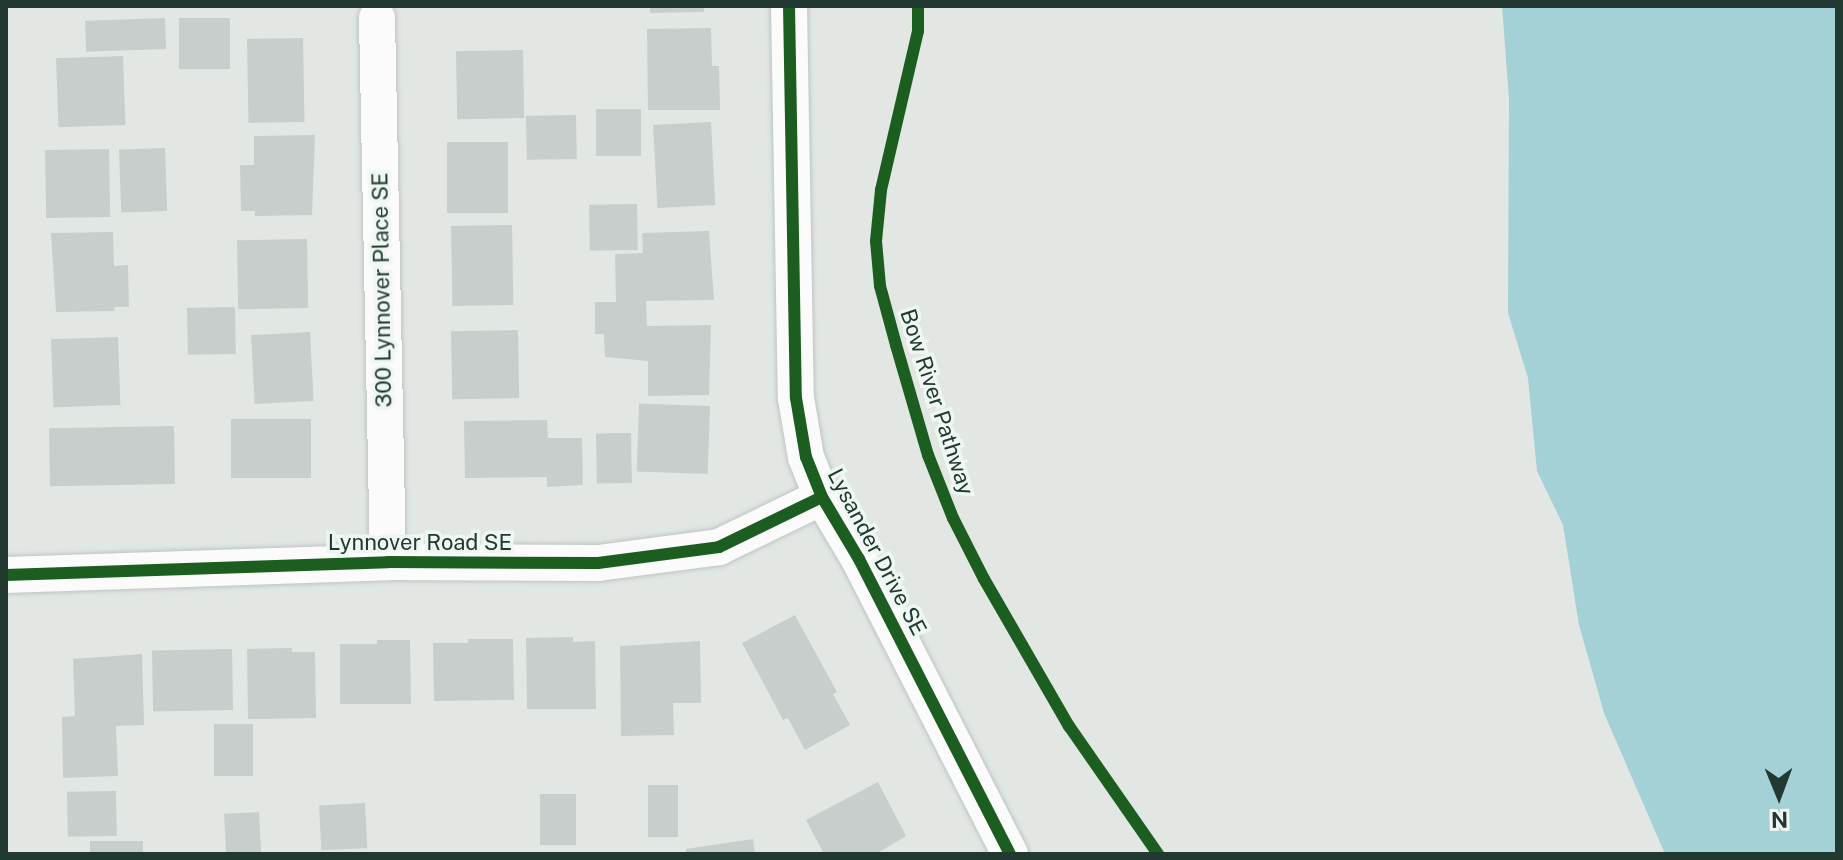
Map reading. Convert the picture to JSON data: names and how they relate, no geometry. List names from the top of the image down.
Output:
{
  "streets": {
    "street": ["300 Lynnover Place SE", "Lynnover Road SE", "Lysander Drive SE"],
    "cycle path": ["Bow River Pathway"]
  },
  "crossings": [
    ["300 Lynnover Place SE", "Lynnover Road SE"],
    ["Lynnover Road SE", "Lysander Drive SE"]
  ],
  "north": "bottom"
}
